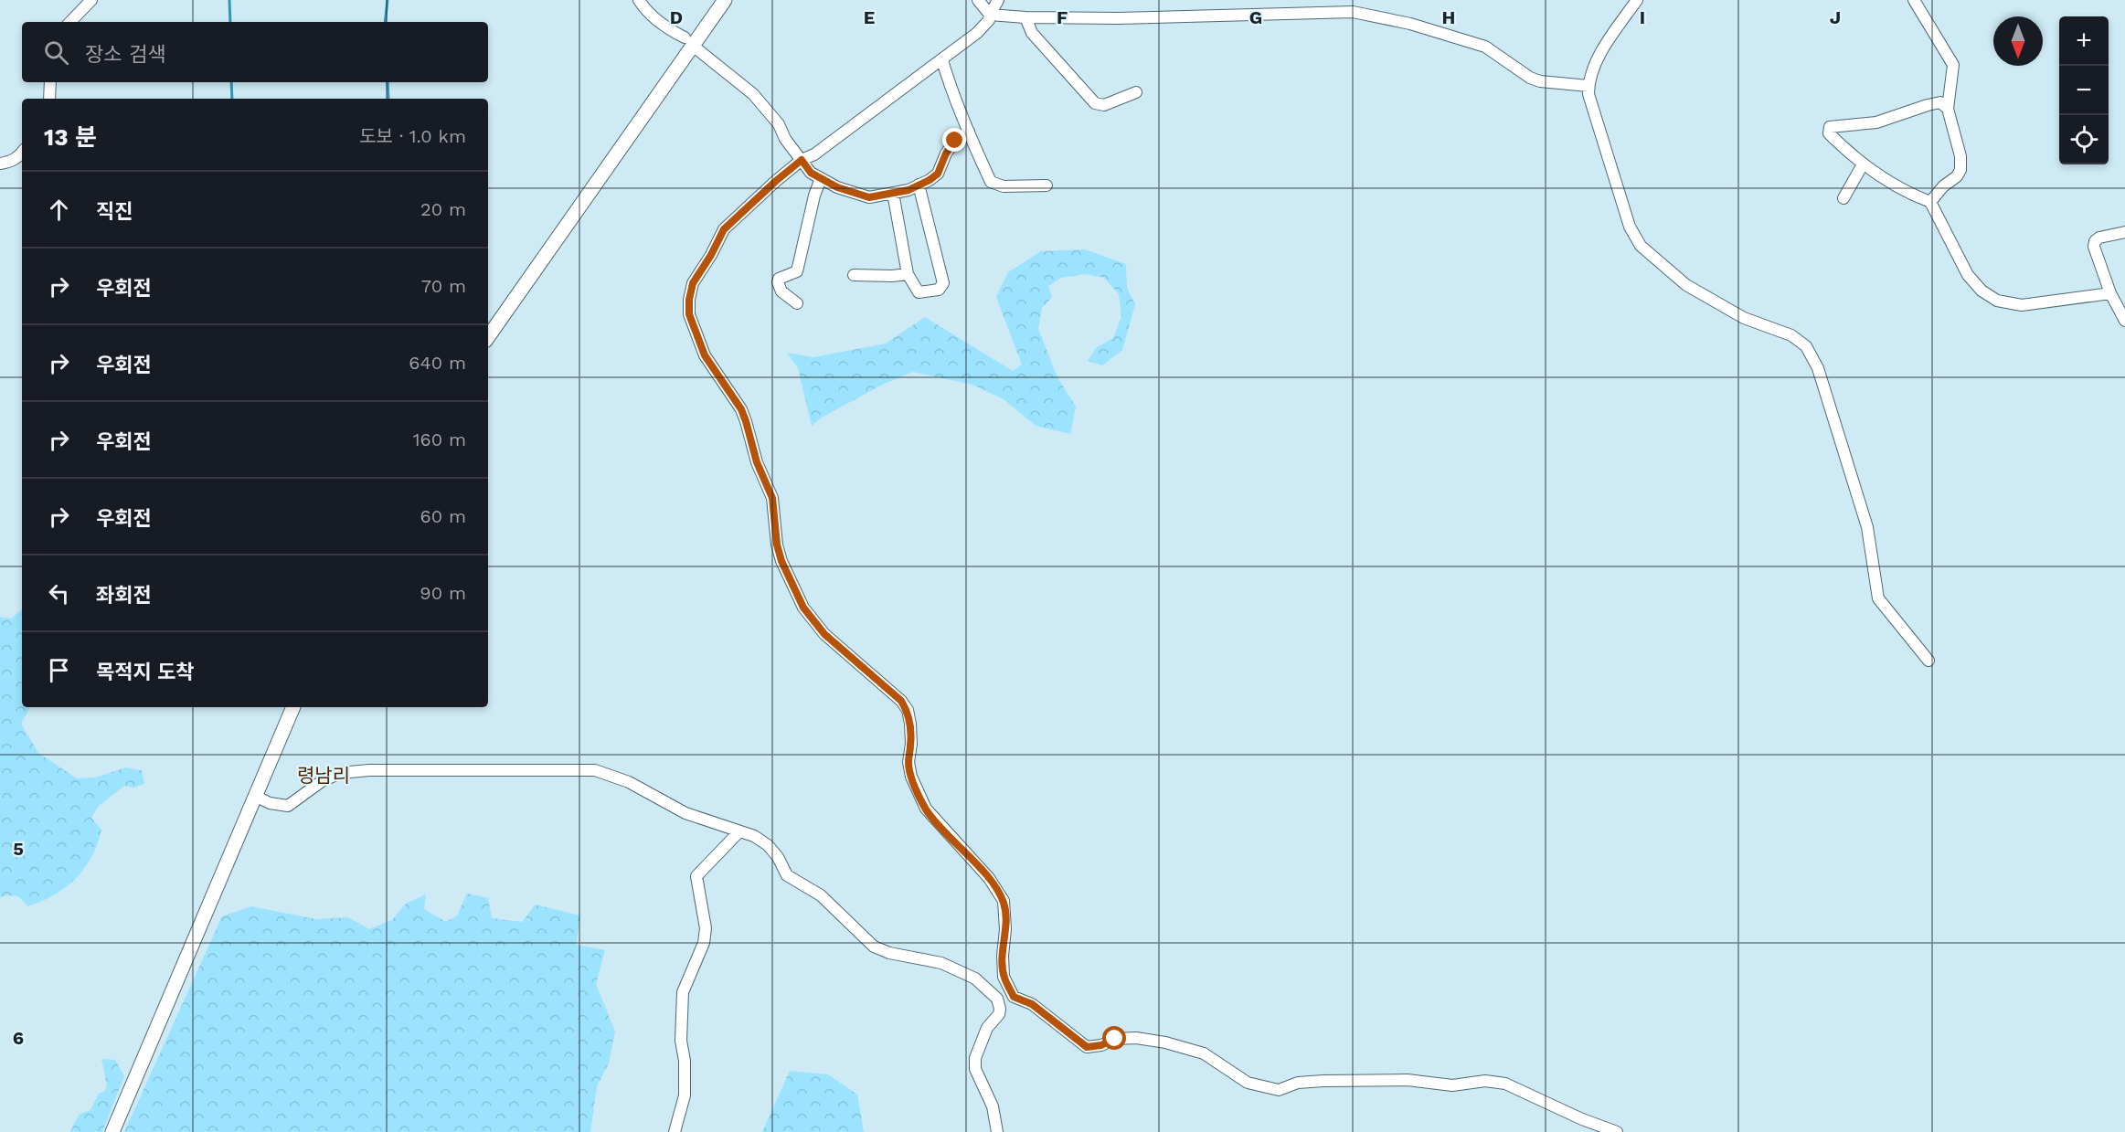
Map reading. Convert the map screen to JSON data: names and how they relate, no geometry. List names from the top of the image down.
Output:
{
  "districts": ["령남리"],
  "north": "bottom",
  "page": {
    "map_buttons": ["+", "−"],
    "search": "장소 검색",
    "heading": ["13 분", "도보 · 1.0 km"],
    "list": [
      ["직진", "20 m"],
      ["우회전", "70 m"],
      ["우회전", "640 m"],
      ["우회전", "160 m"],
      ["우회전", "60 m"],
      ["좌회전", "90 m"],
      "목적지 도착"
    ]
  },
  "grid": {
    "columns": [
      "D",
      "E",
      "F",
      "G",
      "H",
      "I",
      "J"
    ],
    "rows": ["5", "6"]
  }
}
